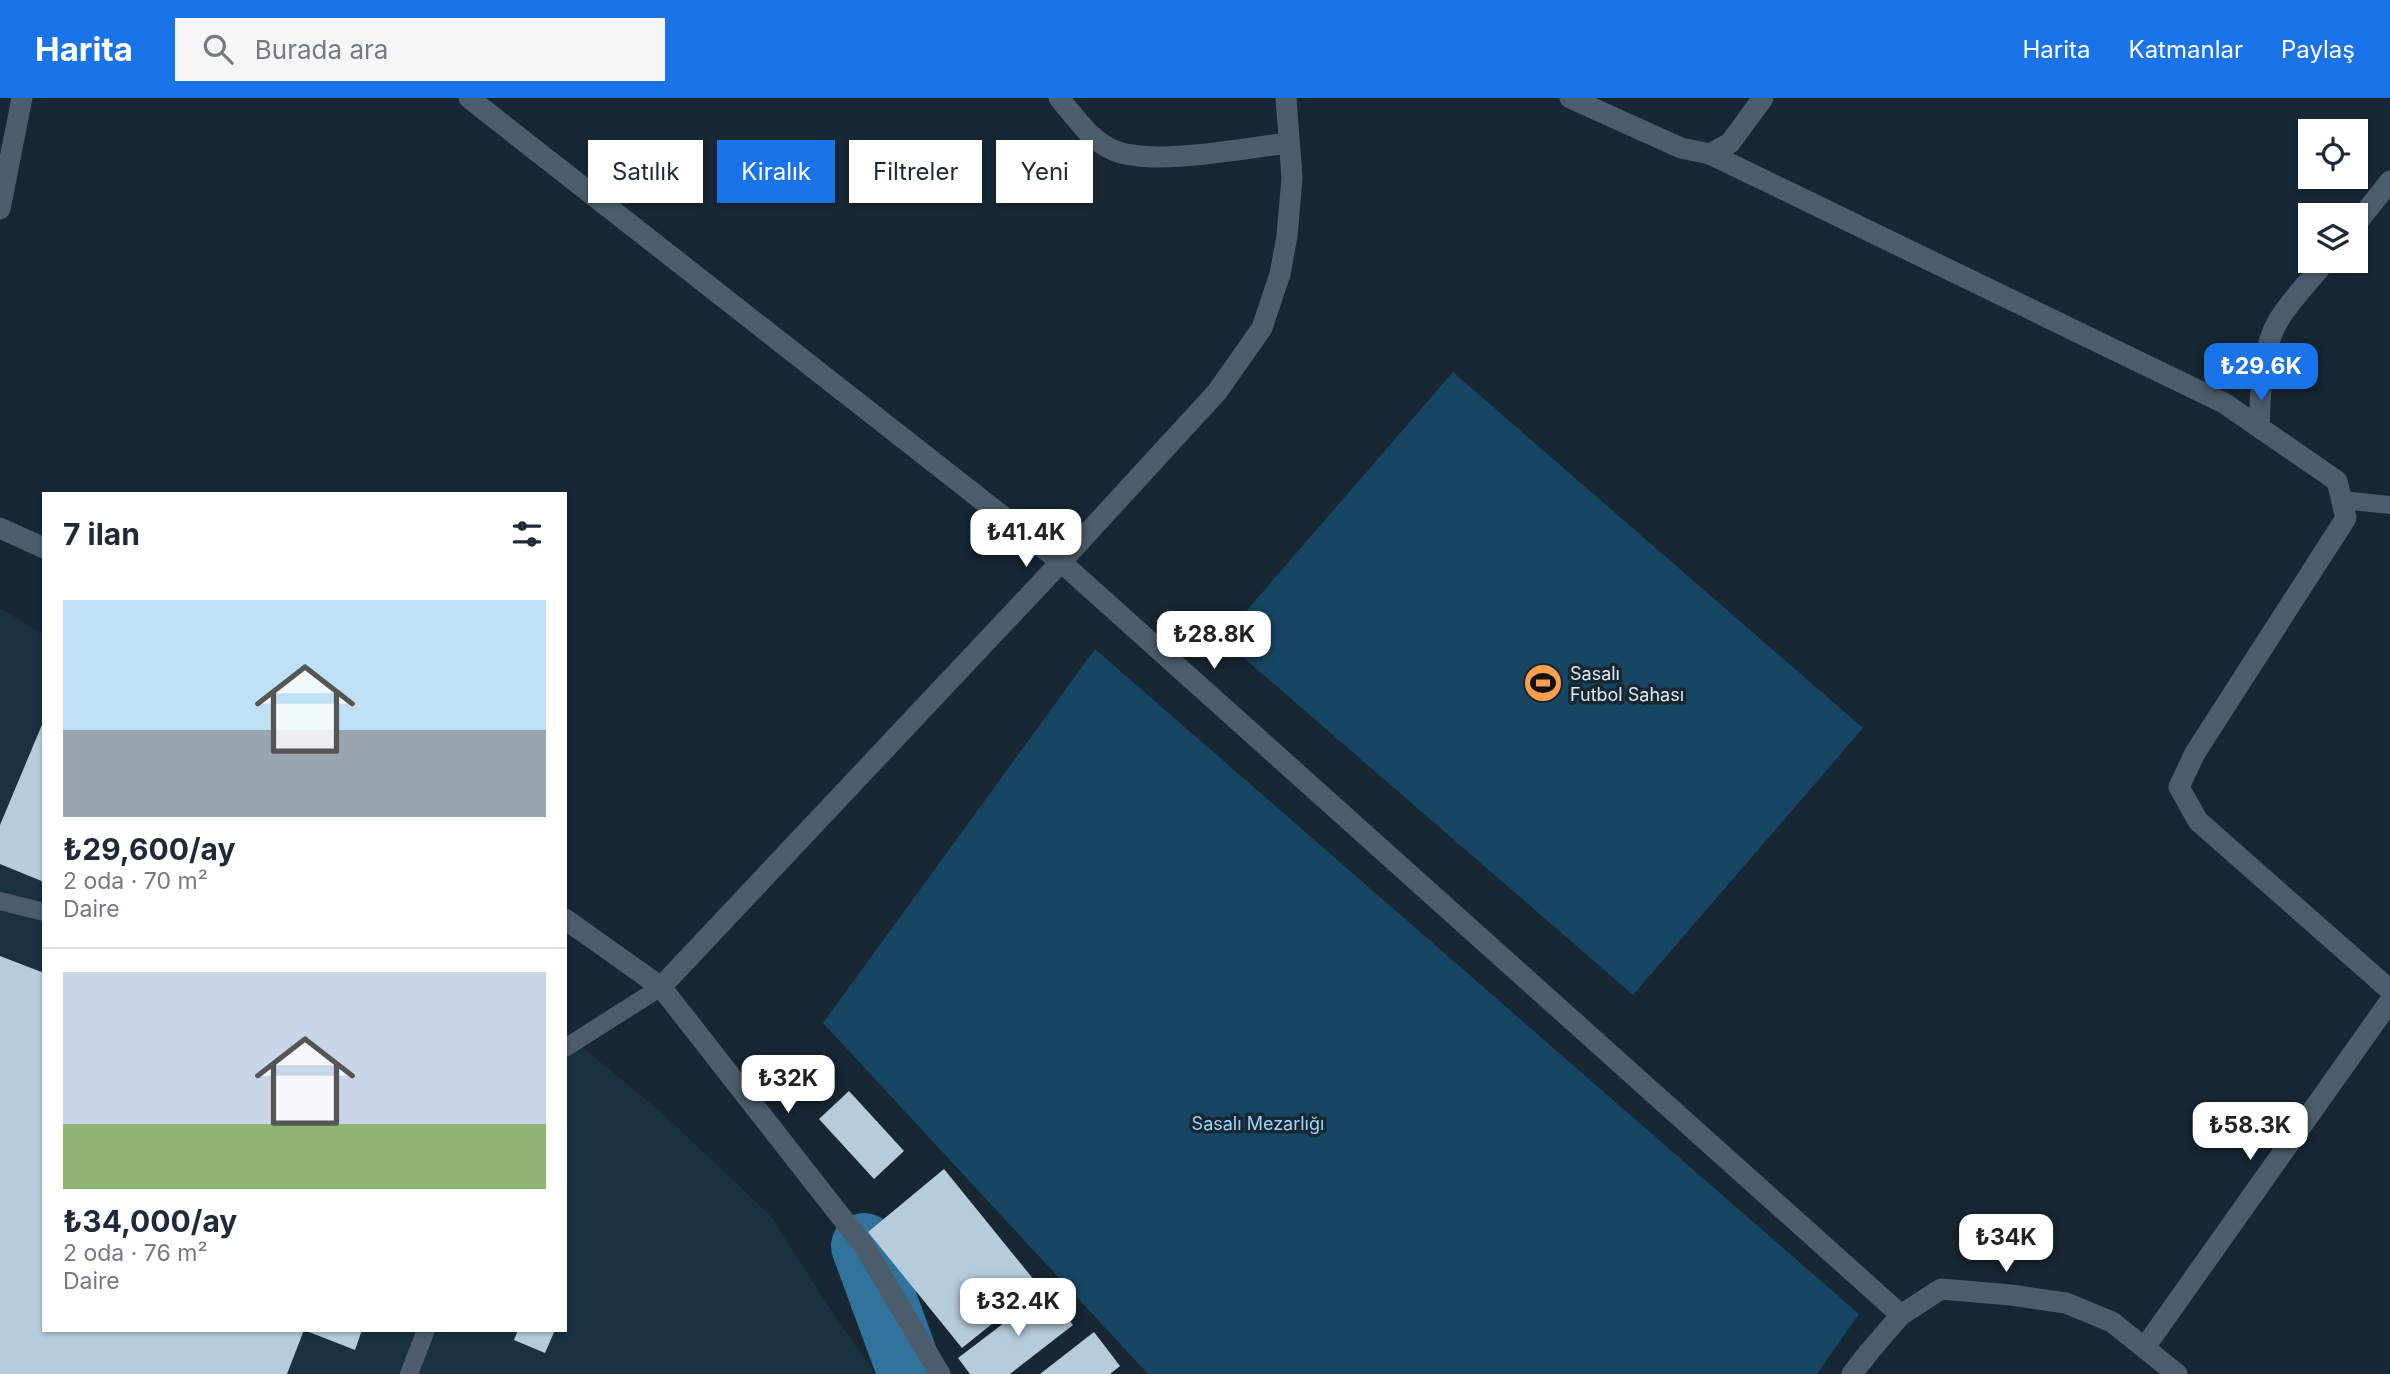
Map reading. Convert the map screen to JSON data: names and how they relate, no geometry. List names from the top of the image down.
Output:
{
  "parks": ["Sasalı Mezarlığı"],
  "places": {
    "sports": ["Sasalı Futbol Sahası"]
  },
  "page": {
    "header": "Harita",
    "search": "Burada ara",
    "nav": ["Harita", "Katmanlar", "Paylaş"],
    "chip": [
      "Satılık",
      "Kiralık",
      "Filtreler",
      "Yeni"
    ],
    "price": [
      "₺29.6K",
      "₺41.4K",
      "₺28.8K",
      "₺32K",
      "₺58.3K",
      "₺34K",
      "₺32.4K"
    ],
    "heading": "7 ilan",
    "list": [
      {
        "name": "₺29,600/ay",
        "note": "2 oda · 70 m² · Daire"
      },
      {
        "name": "₺34,000/ay",
        "note": "2 oda · 76 m² · Daire"
      }
    ]
  }
}
